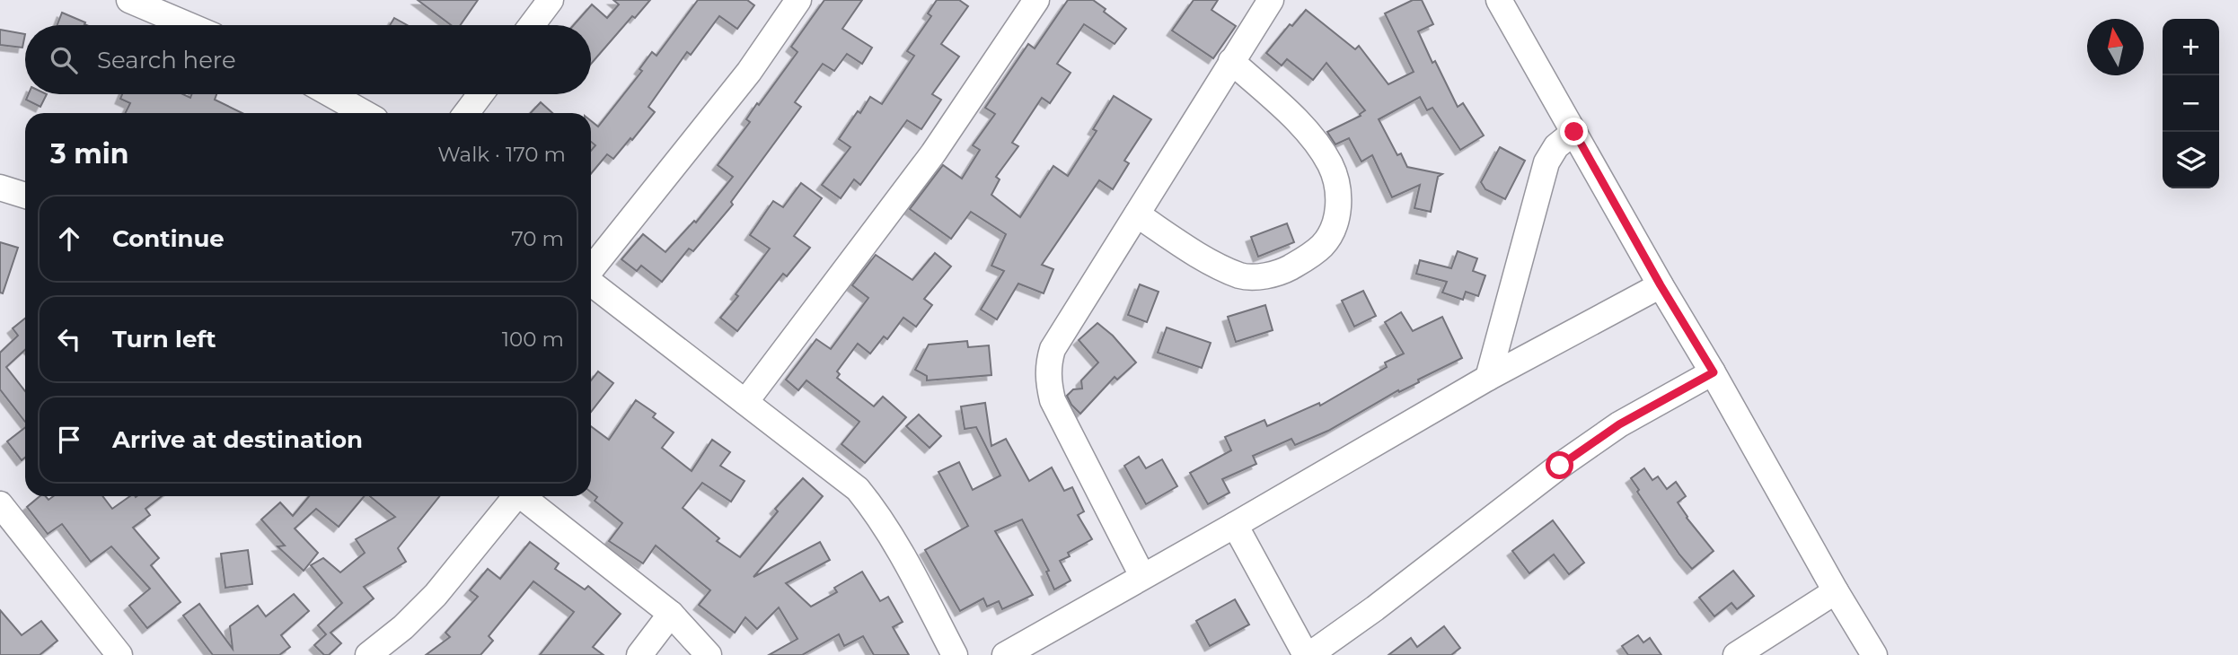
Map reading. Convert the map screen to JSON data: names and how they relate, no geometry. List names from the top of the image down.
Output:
{
  "north": "top",
  "page": {
    "map_buttons": ["+", "−"],
    "search": "Search here",
    "heading": ["3 min", "Walk · 170 m"],
    "list": [
      ["Continue", "70 m"],
      ["Turn left", "100 m"],
      "Arrive at destination"
    ]
  }
}
